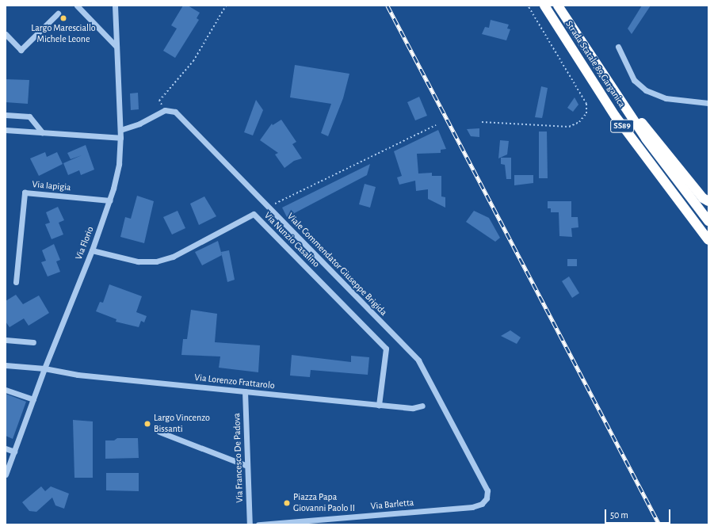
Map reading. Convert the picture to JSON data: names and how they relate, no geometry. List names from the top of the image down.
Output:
{
  "streets": {
    "highway": ["Strada Statale 89 Garganica", "SS89"],
    "street": [
      "Via Iapigia",
      "Via Nunzio Casalino",
      "Via Florio",
      "Viale Commendator Giuseppe Brigida",
      "Via Lorenzo Frattarolo",
      "Via Francesco De Padova",
      "Via Barletta"
    ]
  },
  "crossings": [
    ["Via Iapigia", "Via Florio"],
    ["Via Nunzio Casalino", "Via Florio"],
    ["Via Nunzio Casalino", "Via Lorenzo Frattarolo"],
    ["Via Florio", "Via Lorenzo Frattarolo"],
    ["Viale Commendator Giuseppe Brigida", "Via Barletta"],
    ["Via Lorenzo Frattarolo", "Via Francesco De Padova"]
  ],
  "places": ["Largo Maresciallo Michele Leone", "Largo Vincenzo Bissanti", "Piazza Papa Giovanni Paolo II"],
  "scale_bar": "50 m"
}
